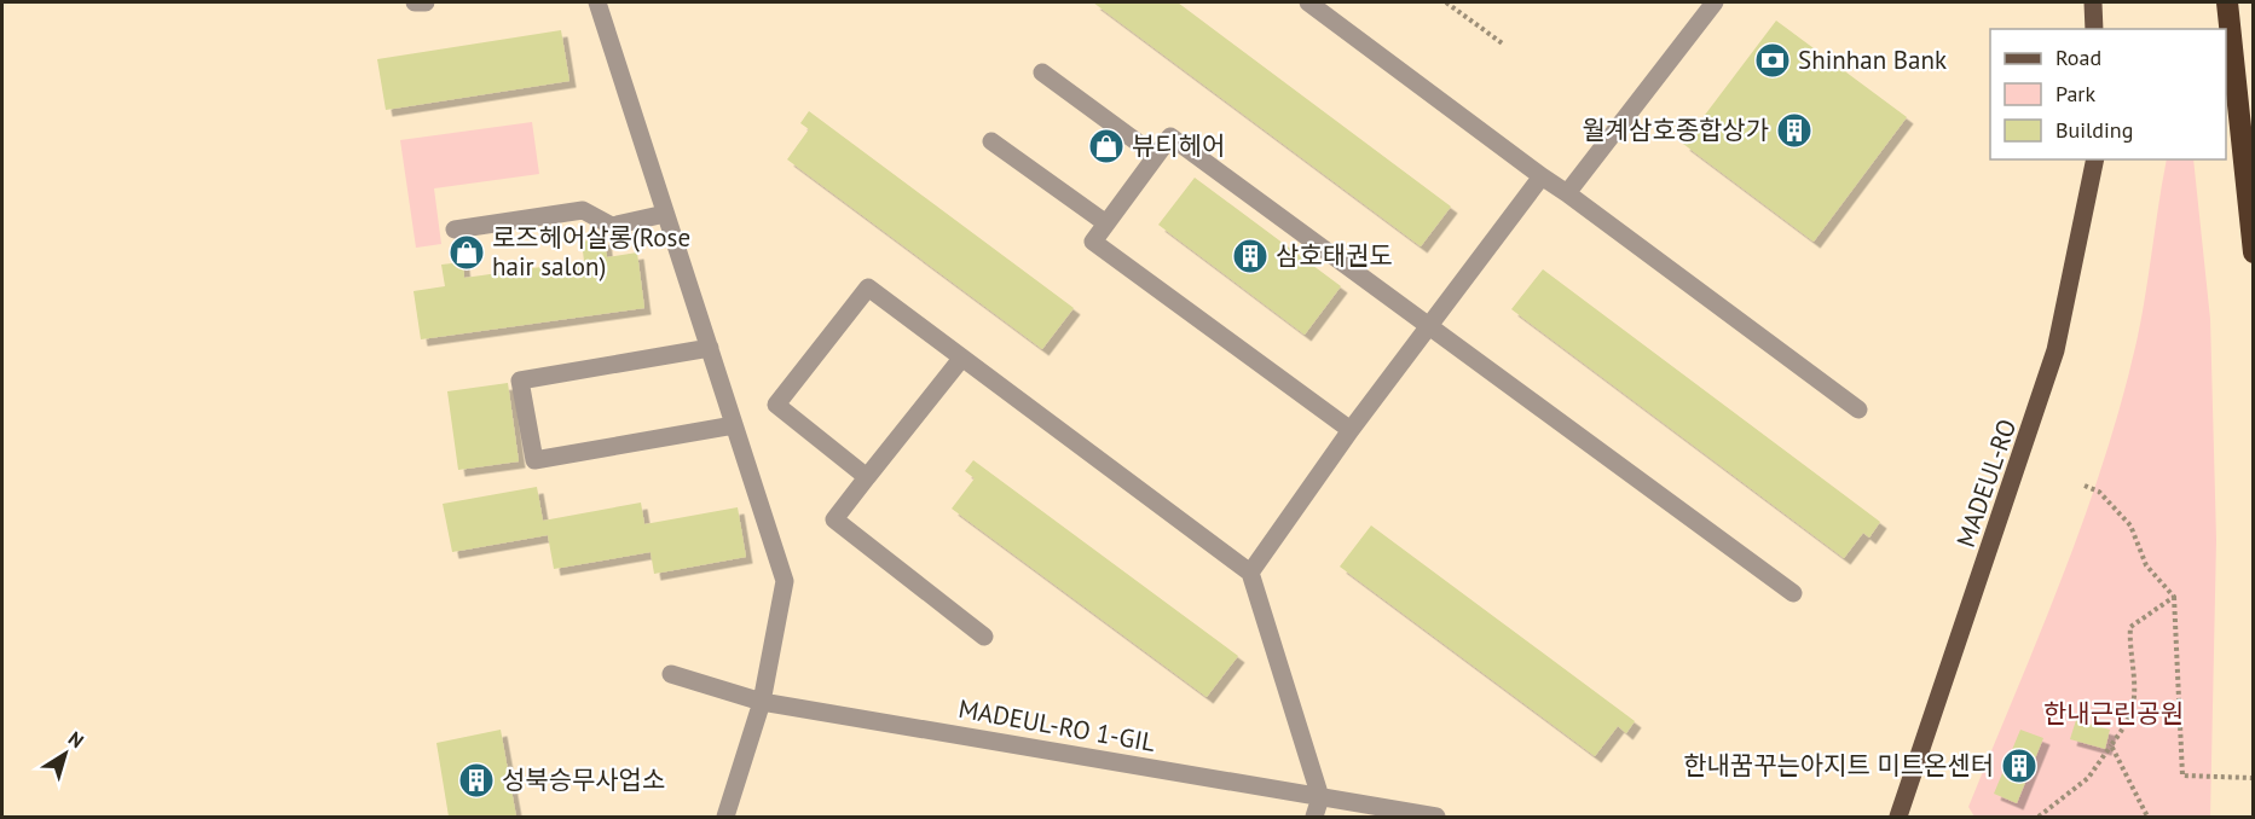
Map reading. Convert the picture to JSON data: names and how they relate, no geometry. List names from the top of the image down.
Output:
{
  "streets": {
    "main road": ["MADEUL-RO"],
    "street": ["MADEUL-RO 1-GIL"]
  },
  "parks": ["한내근린공원"],
  "places": {
    "bank": ["Shinhan Bank"],
    "building": [
      "월계삼호종합상가",
      "삼호태권도",
      "한내꿈꾸는아지트 미트온센터",
      "성북승무사업소"
    ],
    "shop": ["뷰티헤어", "로즈헤어살롱(Rose hair salon)"]
  },
  "legend": ["Road", "Park", "Building"],
  "north": "top right"
}
